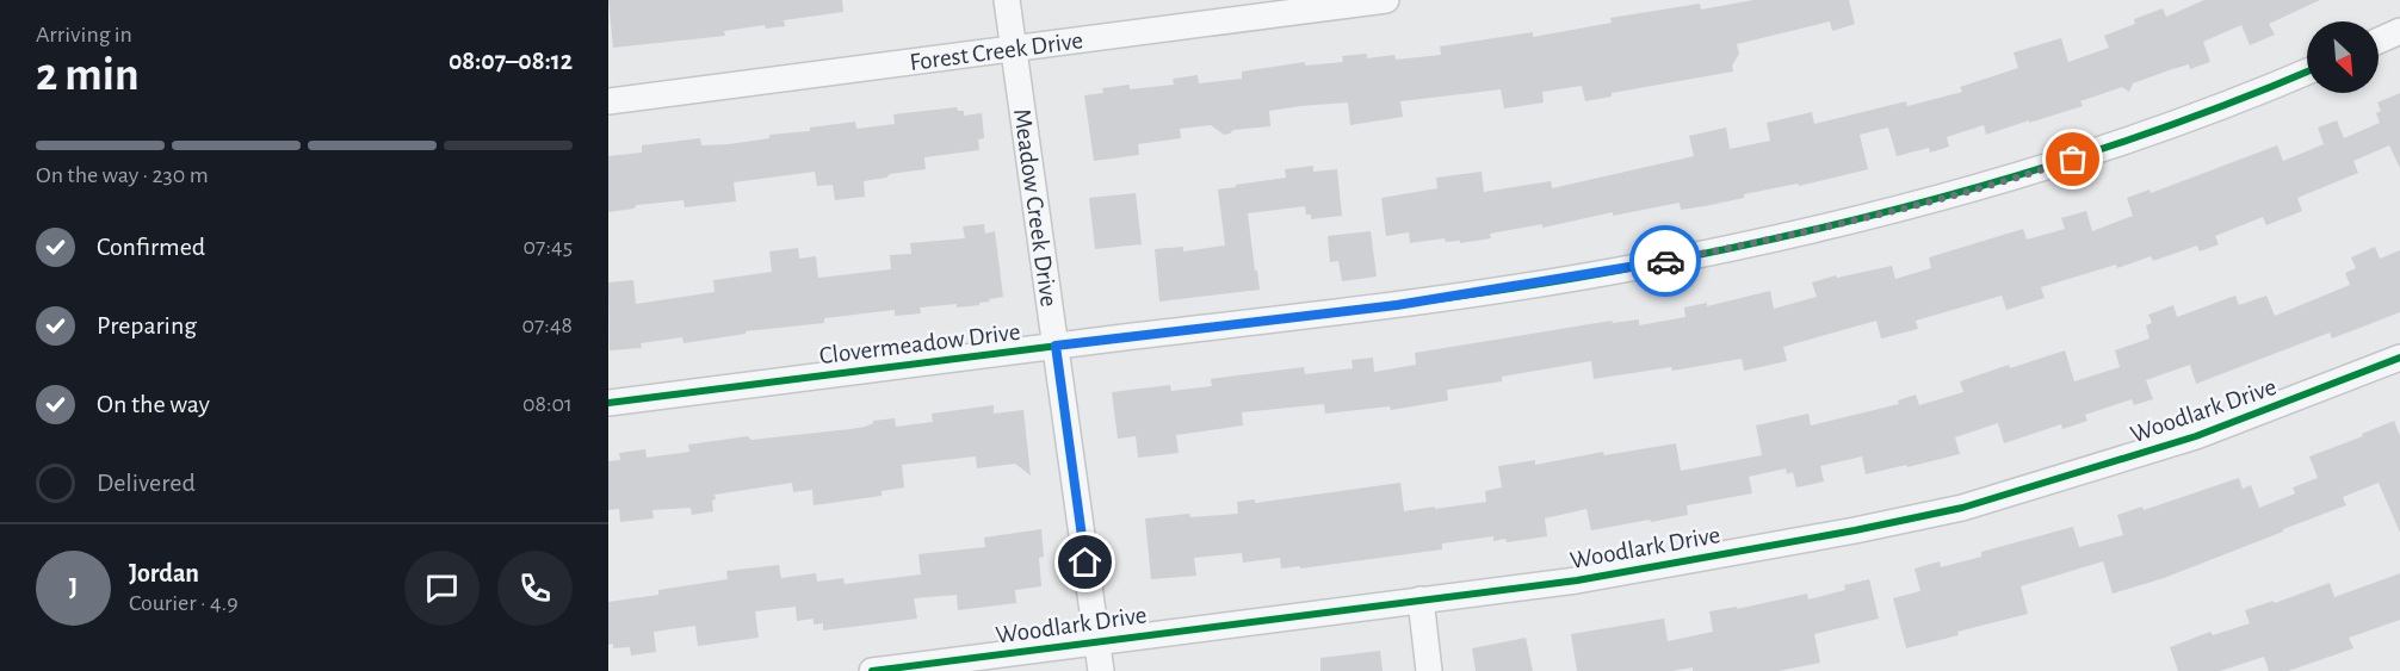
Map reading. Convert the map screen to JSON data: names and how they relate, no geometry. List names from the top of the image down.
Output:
{
  "streets": {
    "street": [
      "Forest Creek Drive",
      "Meadow Creek Drive",
      "Clovermeadow Drive",
      "Woodlark Drive"
    ]
  },
  "crossings": [
    ["Forest Creek Drive", "Meadow Creek Drive"],
    ["Meadow Creek Drive", "Clovermeadow Drive"],
    ["Meadow Creek Drive", "Woodlark Drive"]
  ],
  "north": "bottom right",
  "page": {
    "heading": ["2 min", "Arriving in", "08:07–08:12"],
    "panel": ["Jordan", "Courier · 4.9"],
    "bar": "On the way · 230 m",
    "list": [
      ["Confirmed", "07:45"],
      ["Preparing", "07:48"],
      ["On the way", "08:01"],
      "Delivered"
    ],
    "round": "J"
  }
}
